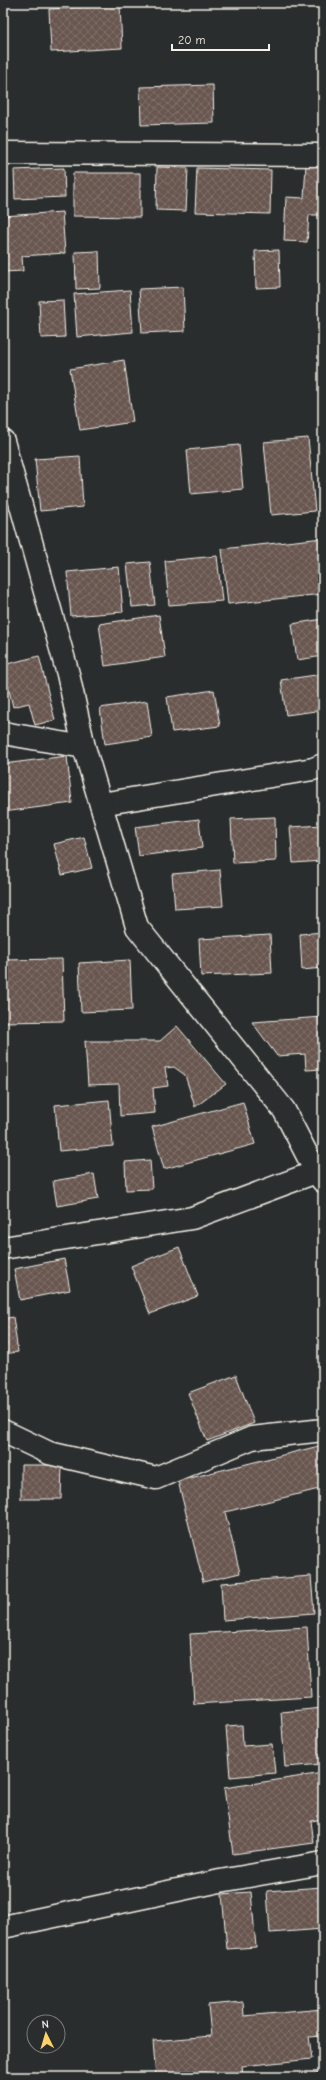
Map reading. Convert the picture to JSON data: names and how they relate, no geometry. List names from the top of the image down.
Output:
{
  "scale_bar": "20 m",
  "north": "top"
}
